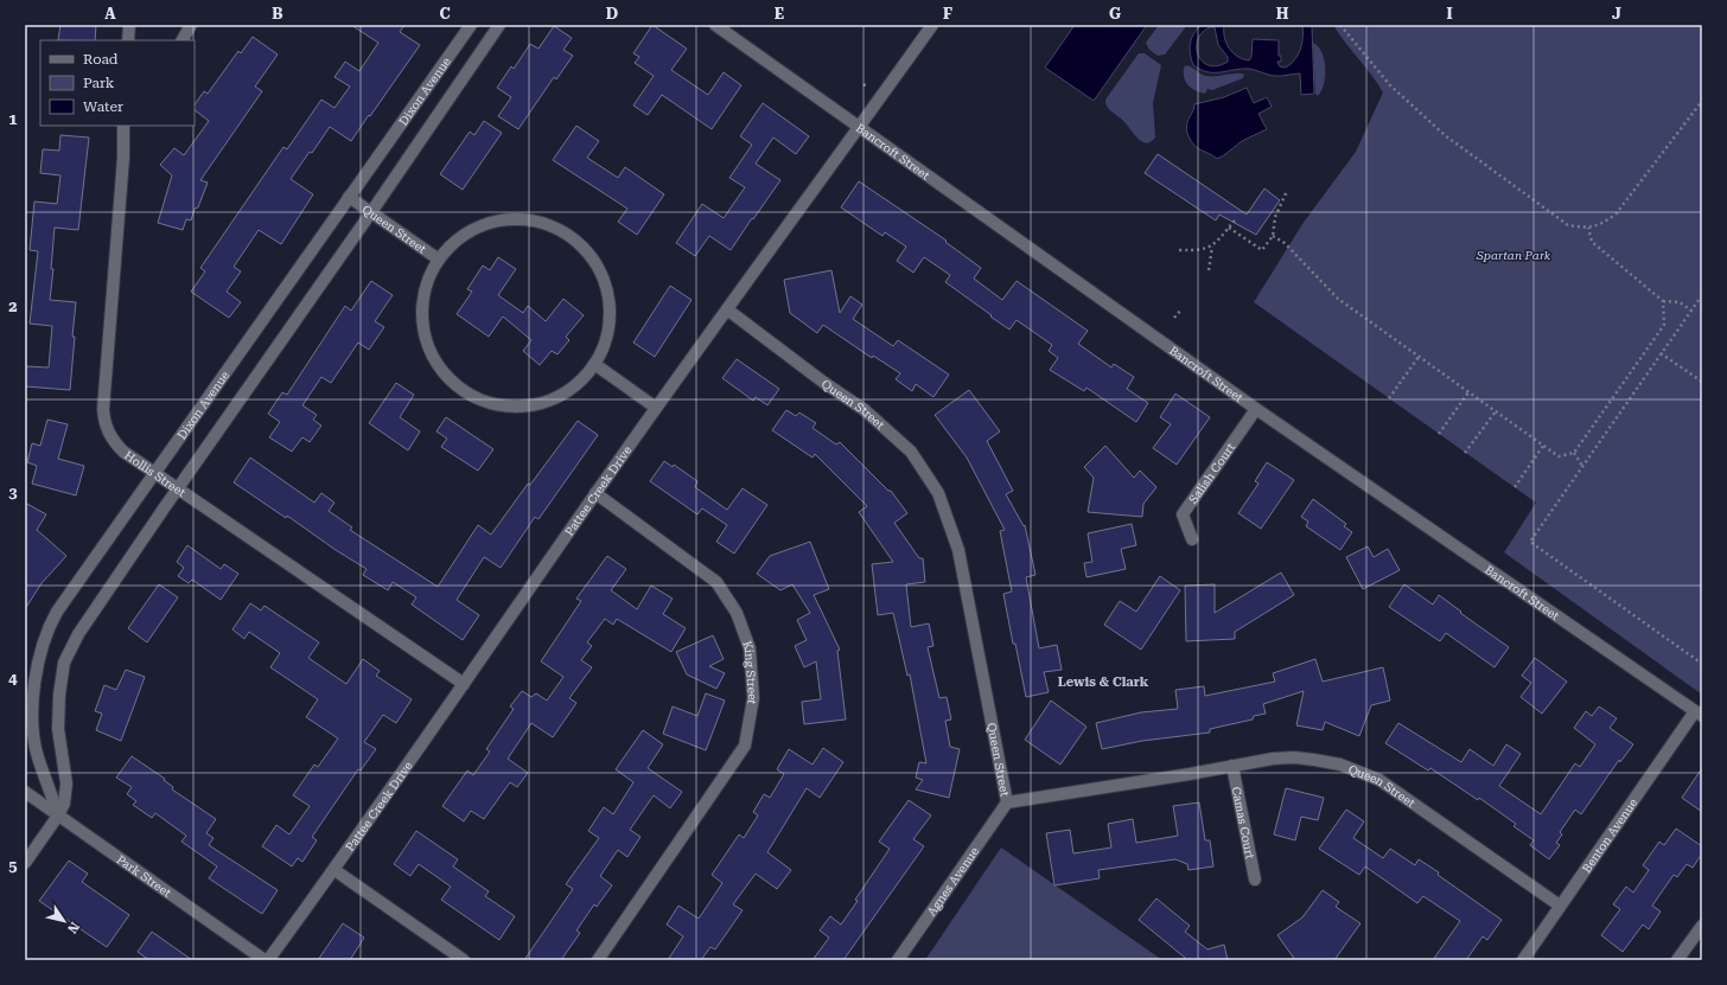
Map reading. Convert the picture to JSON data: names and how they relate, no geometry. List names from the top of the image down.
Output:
{
  "streets": {
    "street": [
      "Dixon Avenue",
      "Bancroft Street",
      "Queen Street",
      "Salish Court",
      "Hollis Street",
      "Pattee Creek Drive",
      "King Street",
      "Camas Court",
      "Benton Avenue",
      "Park Street",
      "Agnes Avenue"
    ]
  },
  "crossings": [
    ["Dixon Avenue", "Queen Street"],
    ["Dixon Avenue", "Hollis Street"],
    ["Dixon Avenue", "Park Street"],
    ["Bancroft Street", "Salish Court"],
    ["Bancroft Street", "Pattee Creek Drive"],
    ["Bancroft Street", "Benton Avenue"],
    ["Queen Street", "Pattee Creek Drive"],
    ["Queen Street", "Camas Court"],
    ["Queen Street", "Benton Avenue"],
    ["Queen Street", "Agnes Avenue"],
    ["Hollis Street", "Pattee Creek Drive"],
    ["Pattee Creek Drive", "King Street"]
  ],
  "districts": ["Lewis & Clark"],
  "parks": ["Spartan Park"],
  "legend": ["Road", "Park", "Water"],
  "north": "bottom right",
  "grid": {
    "columns": [
      "A",
      "B",
      "C",
      "D",
      "E",
      "F",
      "G",
      "H",
      "I",
      "J"
    ],
    "rows": [
      "1",
      "2",
      "3",
      "4",
      "5"
    ]
  }
}
